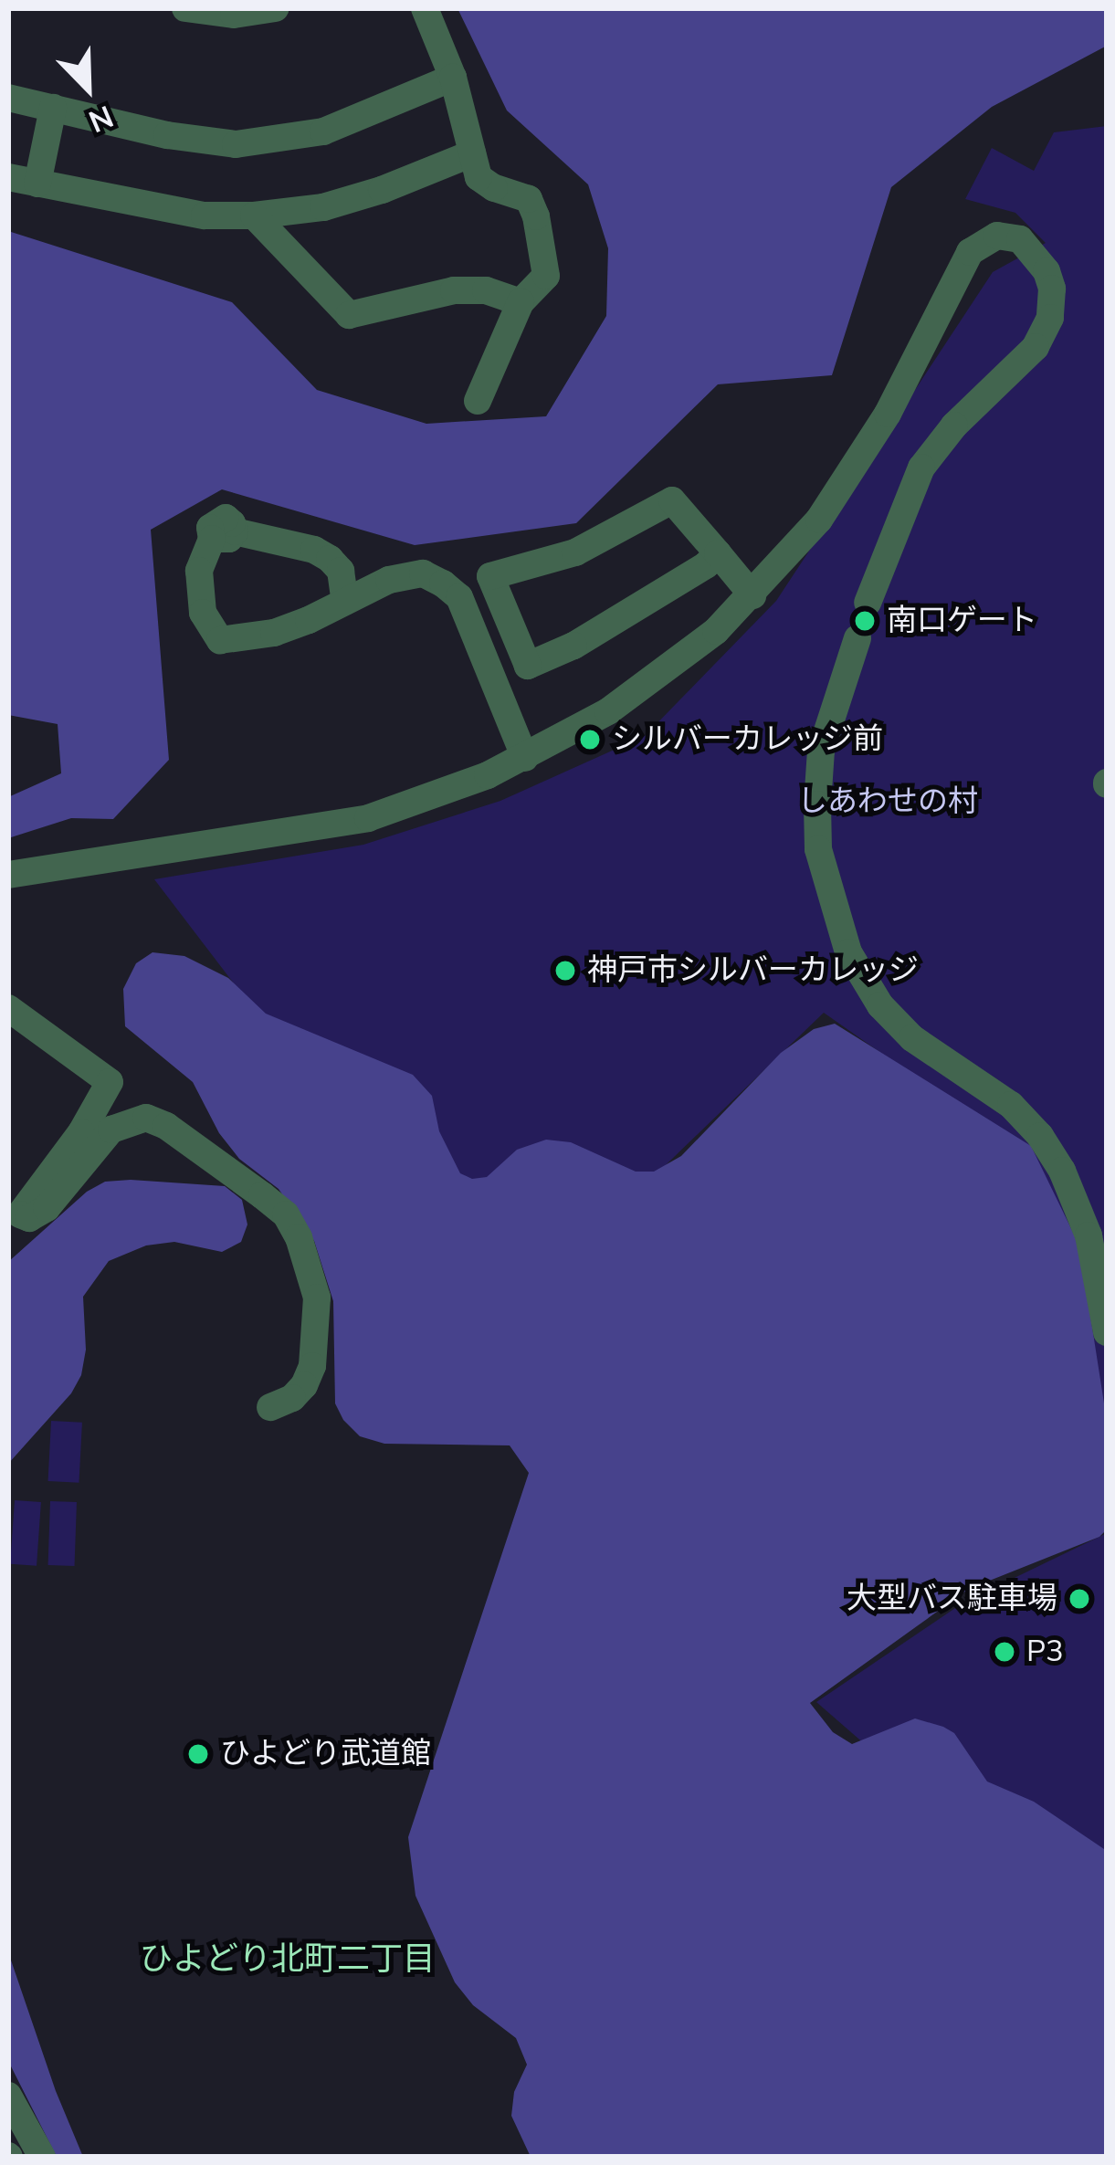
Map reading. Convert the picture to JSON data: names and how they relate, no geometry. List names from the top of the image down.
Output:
{
  "districts": ["ひよどり北町二丁目"],
  "parks": ["しあわせの村"],
  "places": [
    "南口ゲート",
    "シルバーカレッジ前",
    "神戸市シルバーカレッジ",
    "大型バス駐車場",
    "P3",
    "ひよどり武道館"
  ],
  "north": "bottom right"
}
